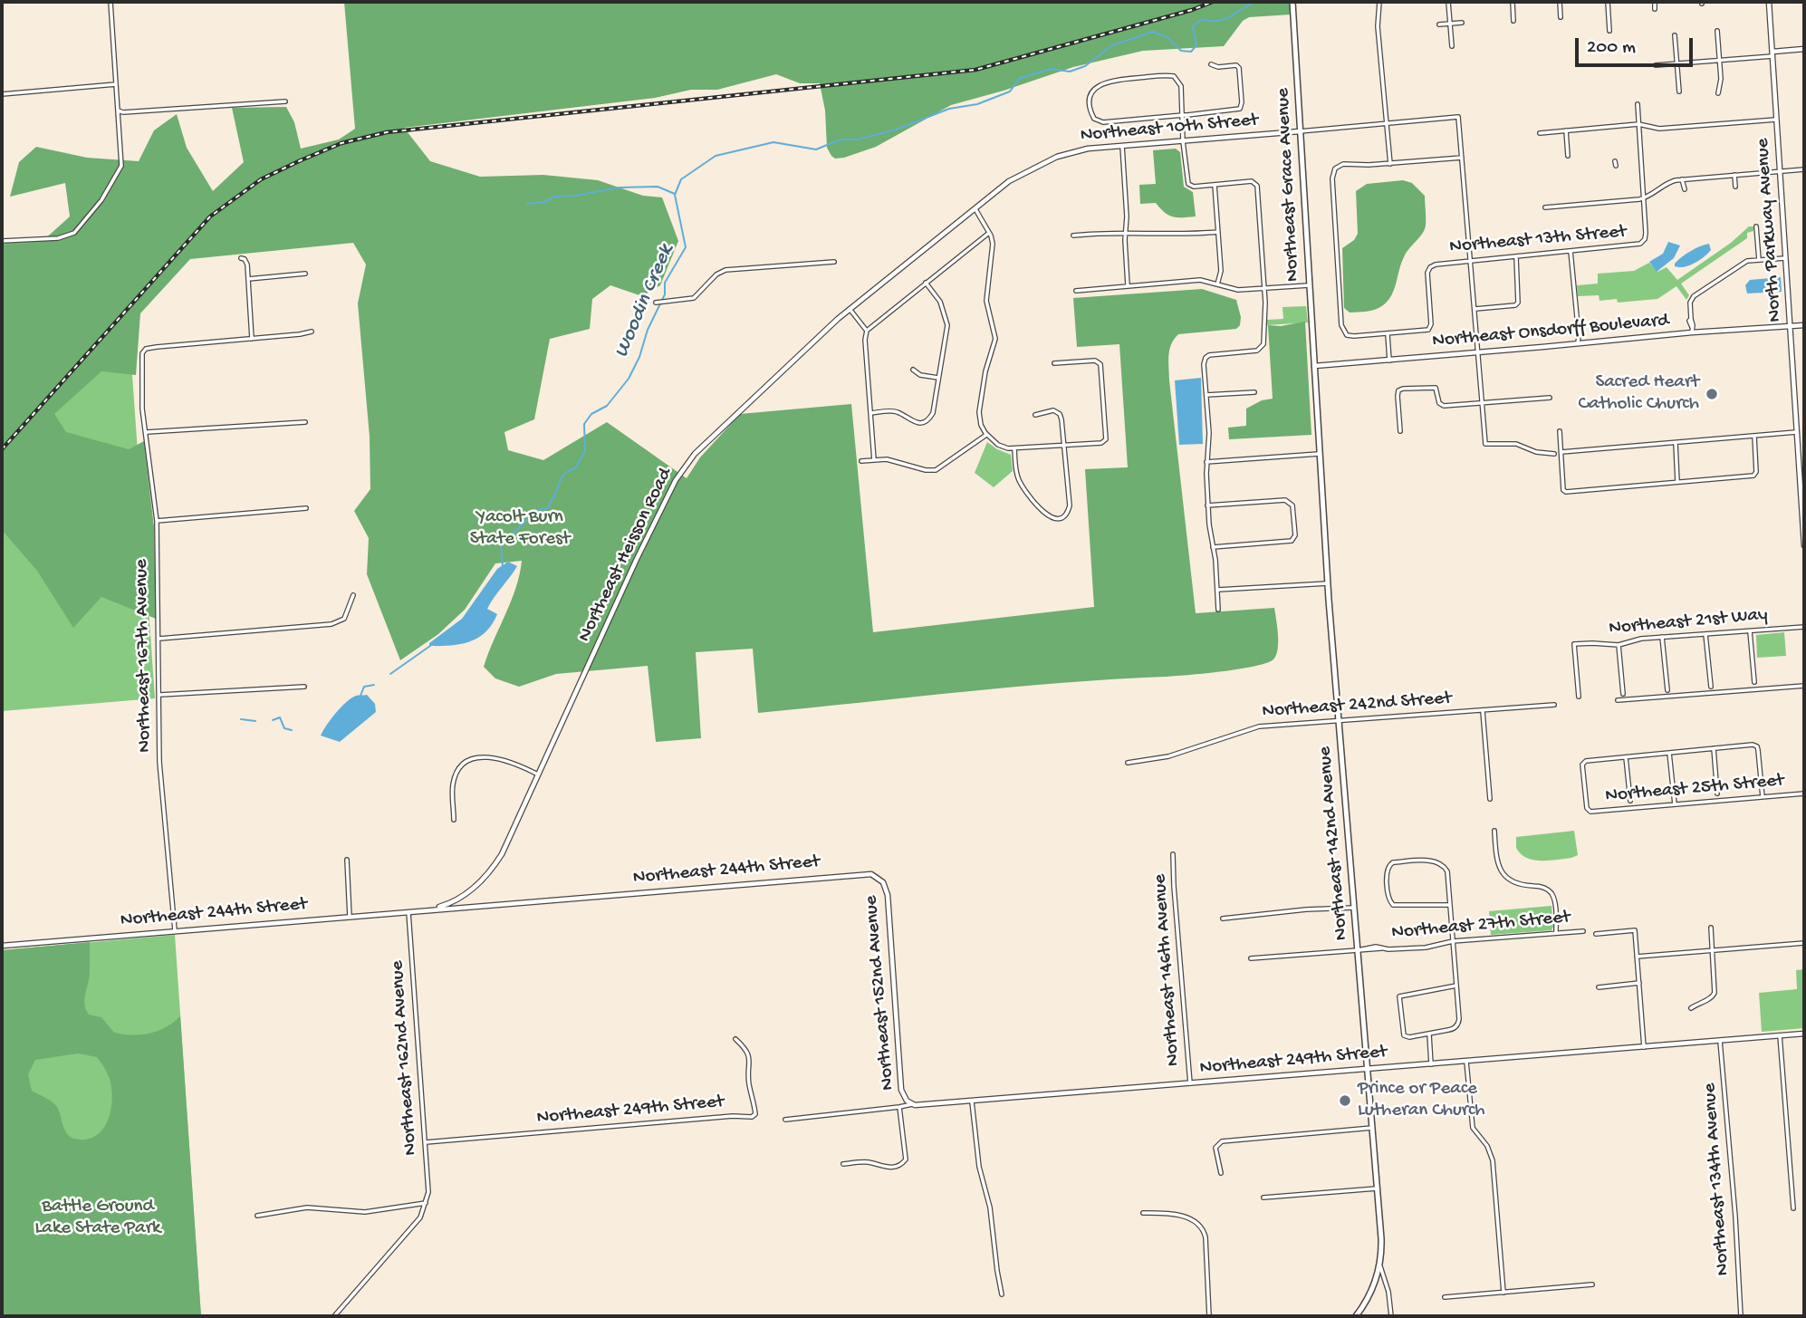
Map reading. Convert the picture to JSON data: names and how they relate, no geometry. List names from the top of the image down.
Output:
{
  "streets": {
    "main road": ["Northeast Grace Avenue", "Northeast 142nd Avenue"],
    "street": [
      "Northeast 10th Street",
      "North Parkway Avenue",
      "Northeast 13th Street",
      "Northeast Onsdorff Boulevard",
      "Northeast Heisson Road",
      "Northeast 21st Way",
      "Northeast 167th Avenue",
      "Northeast 242nd Street",
      "Northeast 25th Street",
      "Northeast 244th Street",
      "Northeast 27th Street",
      "Northeast 146th Avenue",
      "Northeast 152nd Avenue",
      "Northeast 162nd Avenue",
      "Northeast 249th Street",
      "Northeast 134th Avenue"
    ]
  },
  "crossings": [
    ["Northeast 10th Street", "Northeast Grace Avenue"],
    ["Northeast 10th Street", "Northeast Heisson Road"],
    ["Northeast Grace Avenue", "Northeast Onsdorff Boulevard"],
    ["Northeast Grace Avenue", "Northeast 142nd Avenue"],
    ["North Parkway Avenue", "Northeast Onsdorff Boulevard"],
    ["Northeast Onsdorff Boulevard", "Northeast 142nd Avenue"],
    ["Northeast Heisson Road", "Northeast 244th Street"],
    ["Northeast 167th Avenue", "Northeast 244th Street"],
    ["Northeast 242nd Street", "Northeast 142nd Avenue"],
    ["Northeast 142nd Avenue", "Northeast 27th Street"],
    ["Northeast 142nd Avenue", "Northeast 249th Street"],
    ["Northeast 244th Street", "Northeast 152nd Avenue"],
    ["Northeast 244th Street", "Northeast 162nd Avenue"],
    ["Northeast 146th Avenue", "Northeast 249th Street"],
    ["Northeast 152nd Avenue", "Northeast 249th Street"],
    ["Northeast 162nd Avenue", "Northeast 249th Street"],
    ["Northeast 249th Street", "Northeast 134th Avenue"]
  ],
  "water": ["Woodin Creek"],
  "parks": ["Yacolt Burn State Forest", "Battle Ground Lake State Park"],
  "places": ["Sacred Heart Catholic Church", "Prince or Peace Lutheran Church"],
  "scale_bar": "200 m"
}
